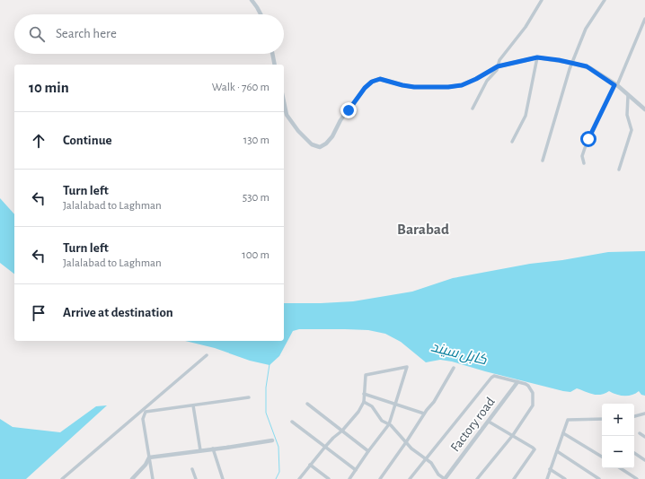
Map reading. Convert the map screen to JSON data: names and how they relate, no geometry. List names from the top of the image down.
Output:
{
  "streets": {
    "street": ["Factory road"]
  },
  "districts": ["Barabad"],
  "water": ["کابل سيند"],
  "page": {
    "search": "Search here",
    "heading": ["10 min", "Walk · 760 m"],
    "list": [
      ["Continue", "130 m"],
      ["Turn left", "Jalalabad to Laghman", "530 m"],
      ["Turn left", "Jalalabad to Laghman", "100 m"],
      "Arrive at destination"
    ],
    "map_buttons": ["+", "−"]
  }
}
